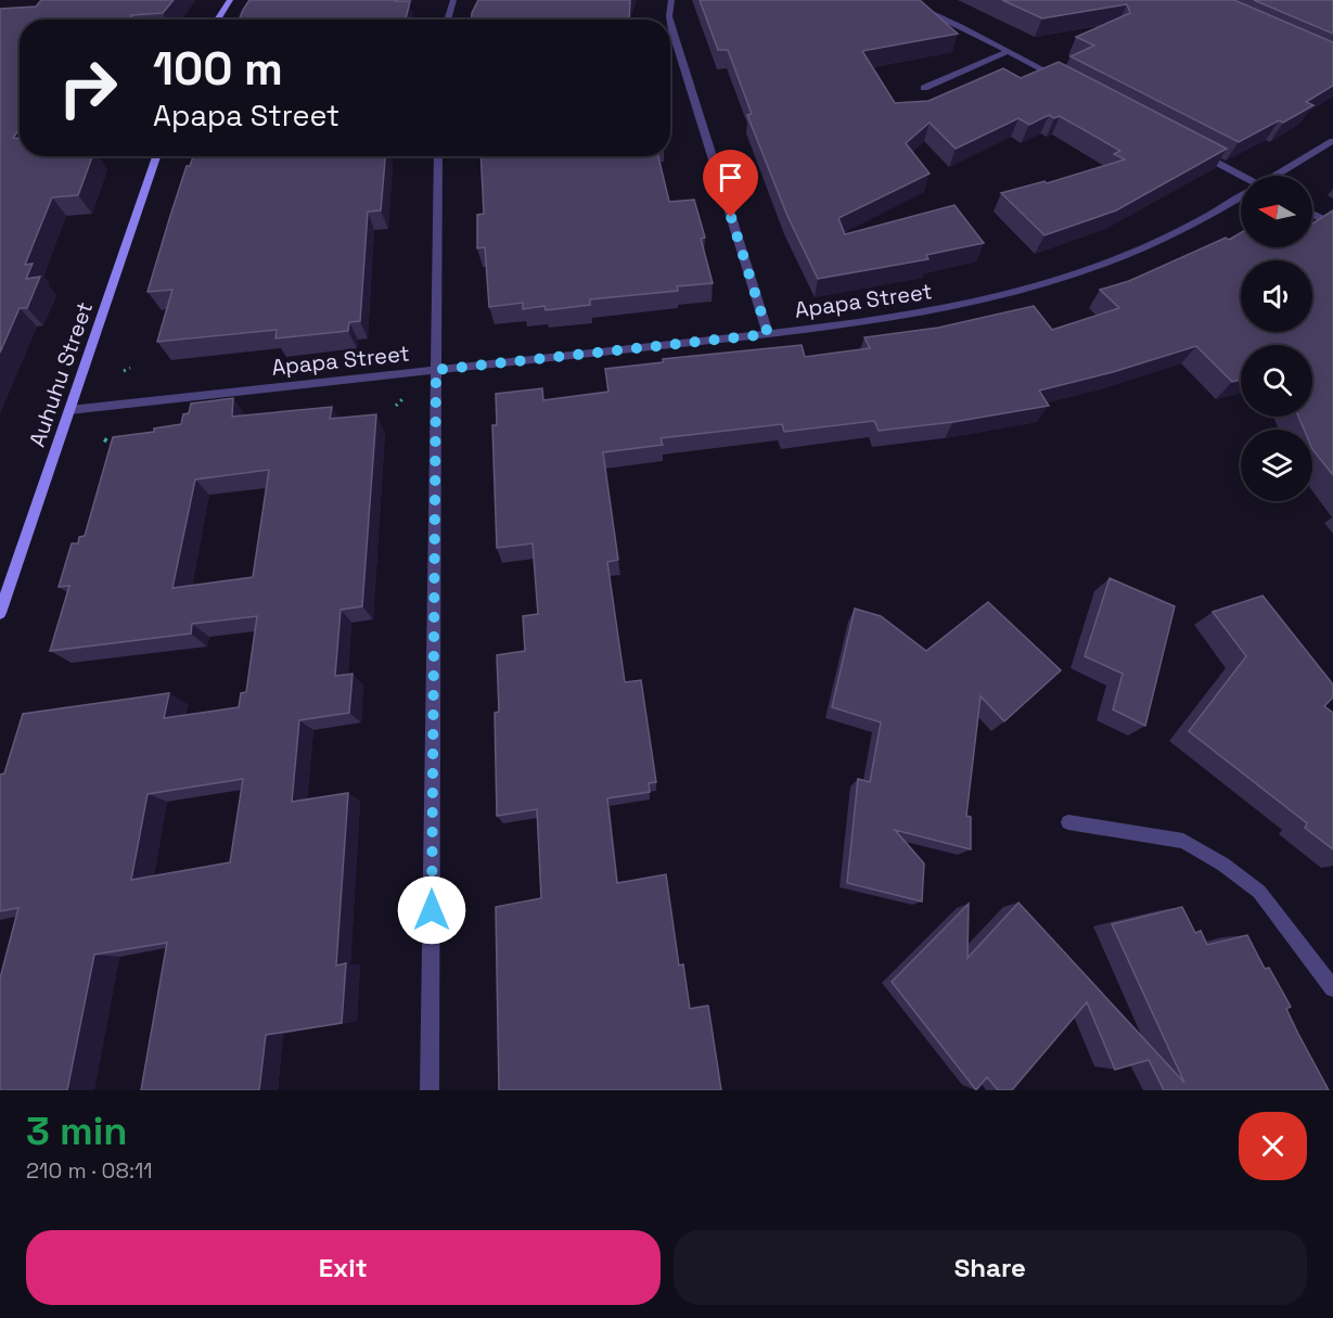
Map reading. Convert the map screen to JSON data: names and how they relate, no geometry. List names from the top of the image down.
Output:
{
  "streets": {
    "street": ["Apapa Street", "Auhuhu Street"]
  },
  "crossings": [
    ["Apapa Street", "Auhuhu Street"]
  ],
  "north": "left",
  "page": {
    "turn": ["100 m", "Apapa Street"],
    "heading": ["3 min", "210 m · 08:11"],
    "buttons": ["Exit", "Share"]
  }
}
